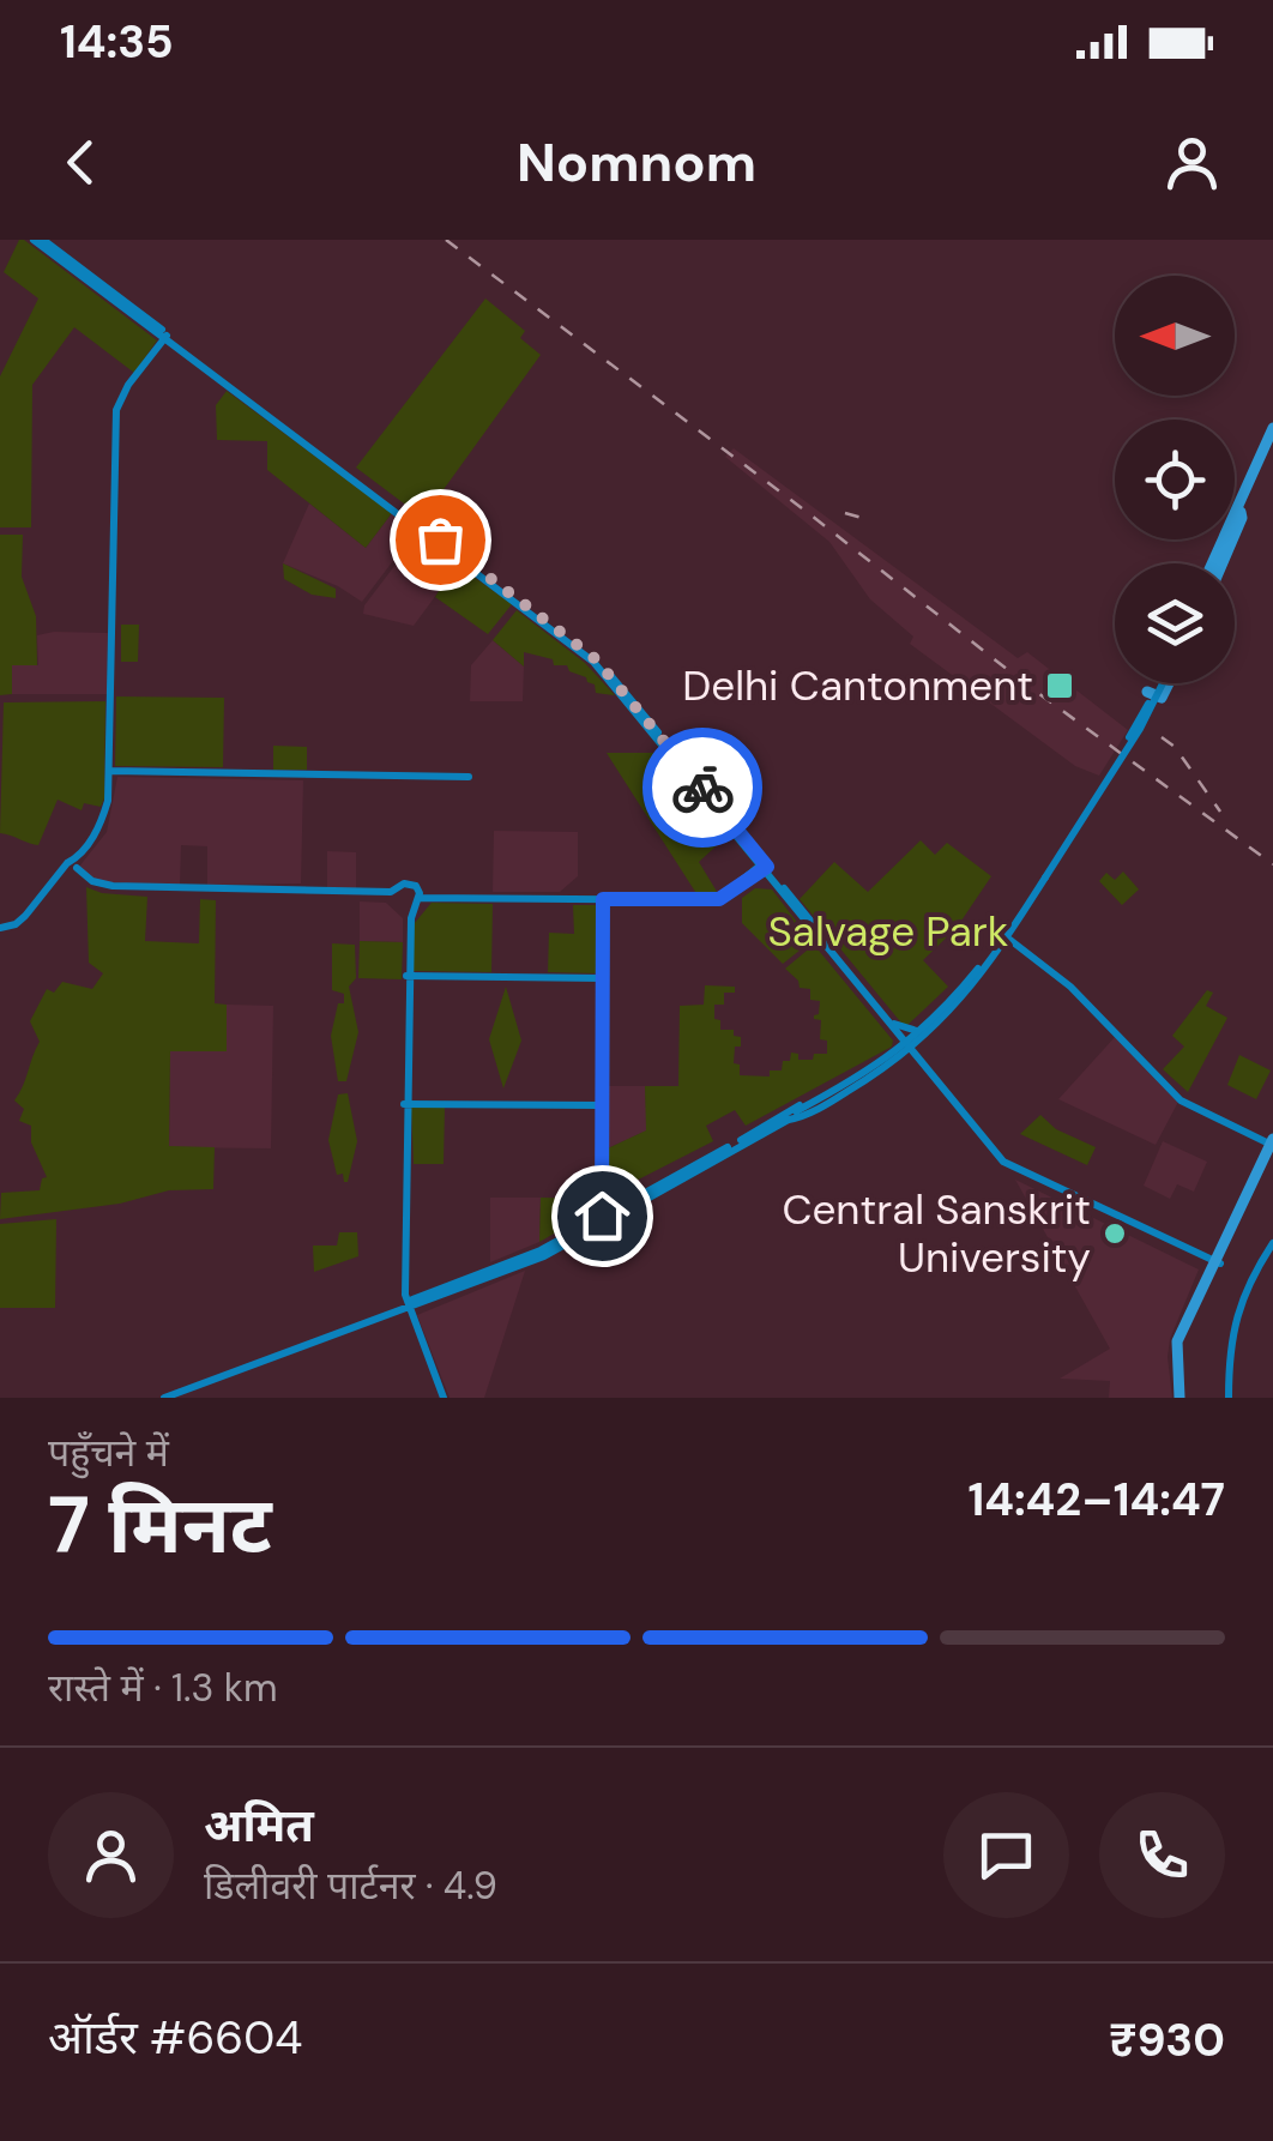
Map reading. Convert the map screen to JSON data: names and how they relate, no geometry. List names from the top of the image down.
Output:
{
  "parks": ["Salvage Park"],
  "places": {
    "transit": ["Delhi Cantonment"],
    "other": ["Central Sanskrit University"]
  },
  "north": "left",
  "page": {
    "status": "14:35",
    "header": "Nomnom",
    "heading": ["7 मिनट", "पहुँचने में", "14:42–14:47"],
    "panel": [
      "अमित",
      "डिलीवरी पार्टनर · 4.9",
      "ऑर्डर #6604",
      "₹930"
    ],
    "bar": "रास्ते में · 1.3 km"
  }
}
